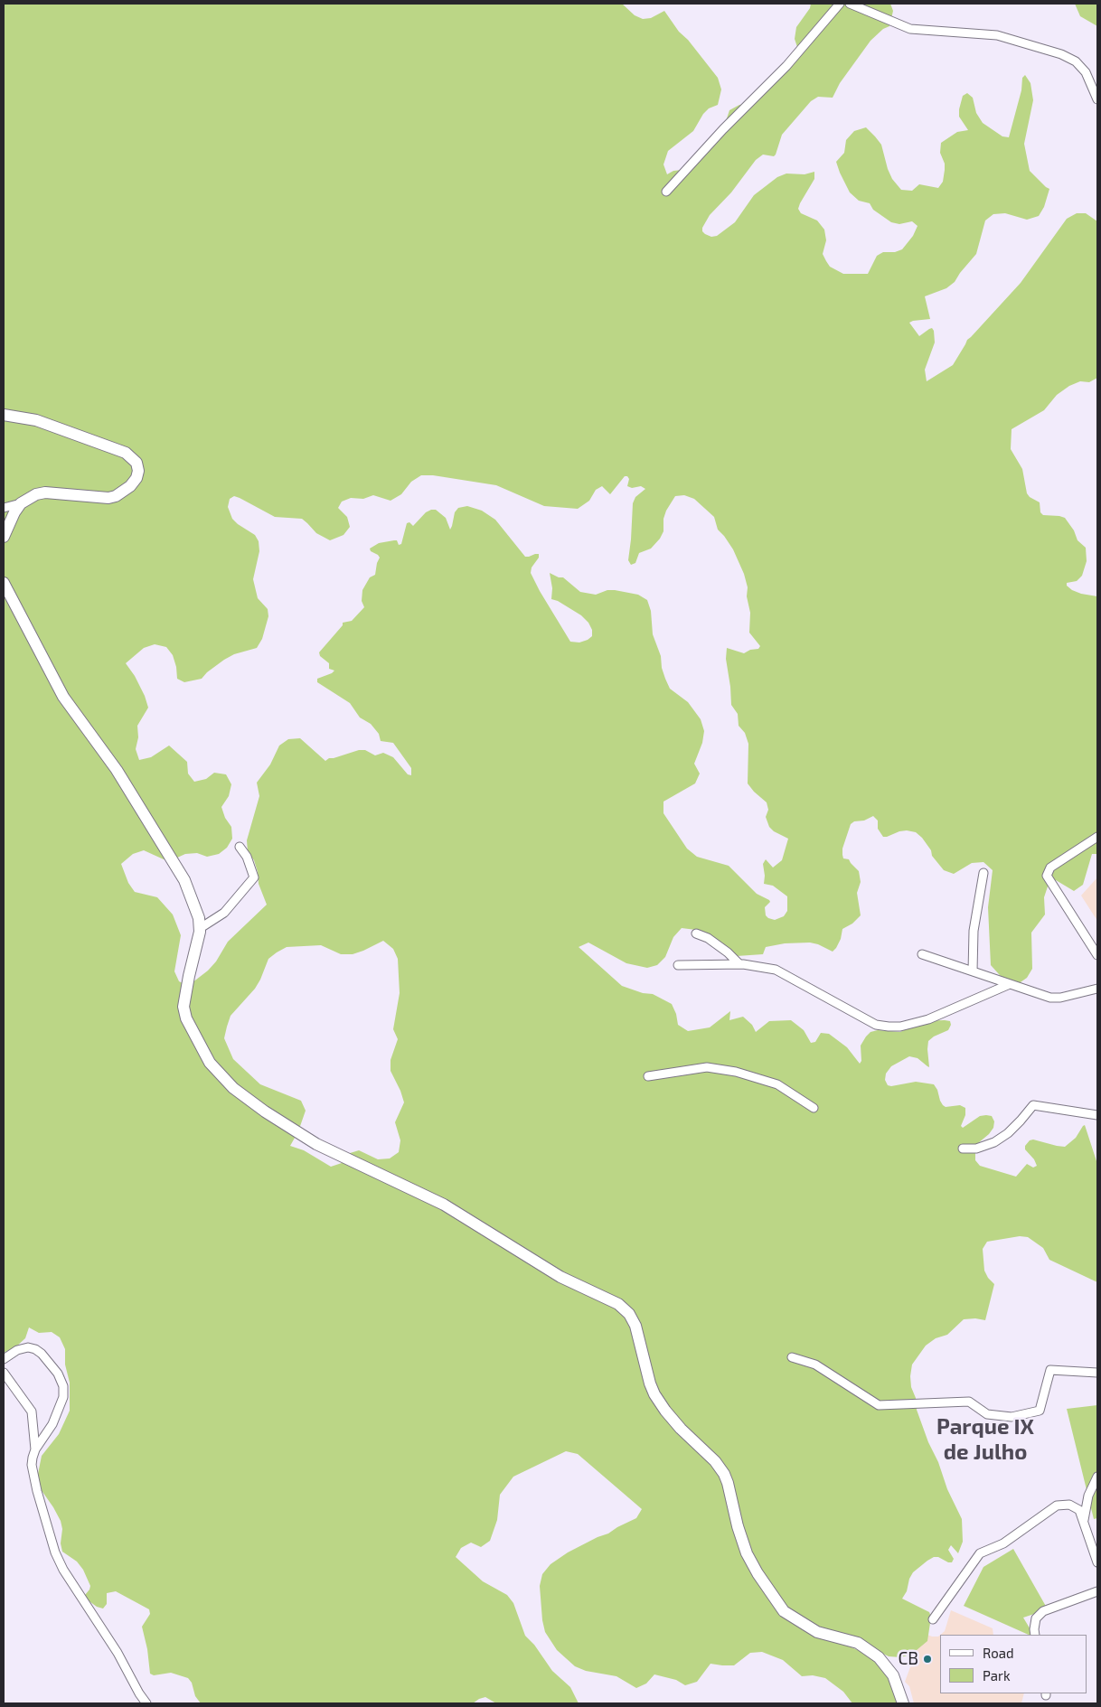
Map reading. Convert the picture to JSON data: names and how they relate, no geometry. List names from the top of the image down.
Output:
{
  "districts": ["Parque IX de Julho"],
  "places": ["CB"],
  "legend": ["Road", "Park"]
}
